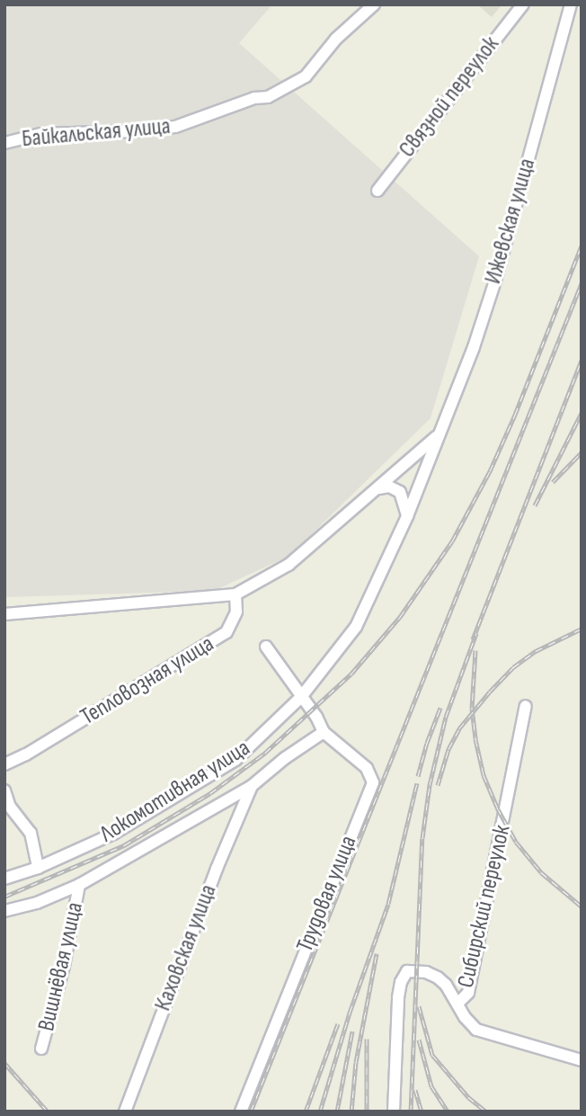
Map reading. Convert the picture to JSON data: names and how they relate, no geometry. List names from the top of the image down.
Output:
{
  "streets": {
    "street": [
      "Связной переулок",
      "Байкальская улица",
      "Ижевская улица",
      "Тепловозная улица",
      "Локомотивная улица",
      "Трудовая улица",
      "Сибирский переулок",
      "Каховская улица",
      "Вишнёвая улица"
    ]
  },
  "crossings": [
    ["Ижевская улица", "Локомотивная улица"],
    ["Локомотивная улица", "Трудовая улица"]
  ]
}
